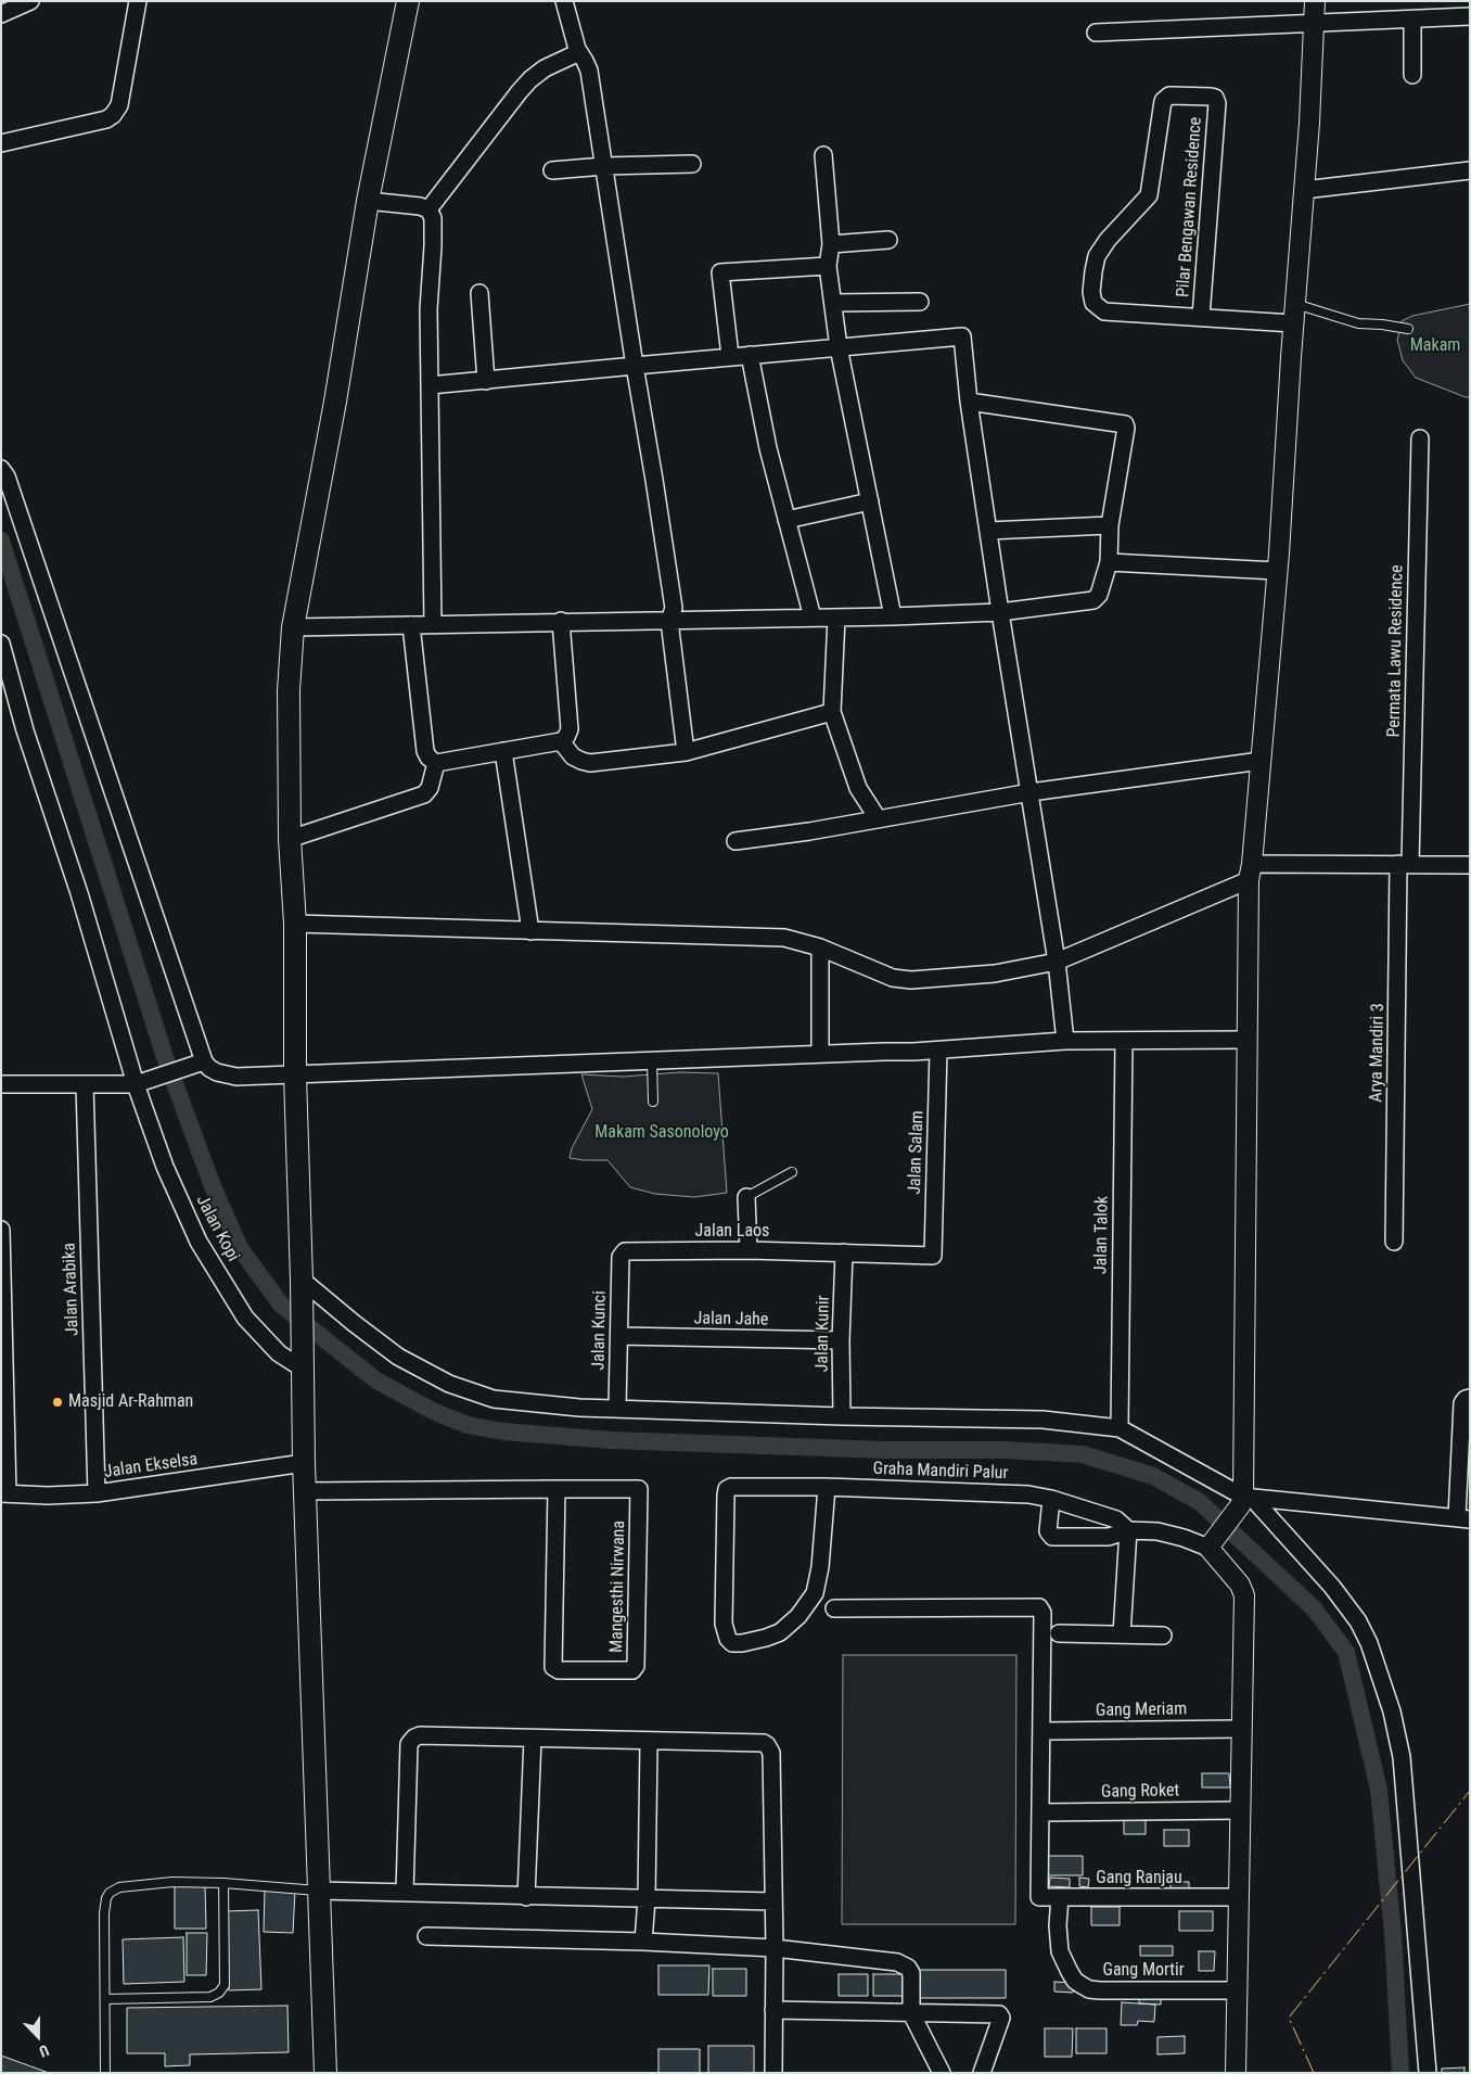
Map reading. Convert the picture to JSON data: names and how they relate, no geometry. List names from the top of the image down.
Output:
{
  "streets": {
    "street": [
      "Pilar Bengawan Residence",
      "Permata Lawu Residence",
      "Arya Mandiri 3",
      "Jalan Salam",
      "Jalan Kopi",
      "Jalan Laos",
      "Jalan Talok",
      "Jalan Arabika",
      "Jalan Jahe",
      "Jalan Kunci",
      "Jalan Kunir",
      "Jalan Ekselsa",
      "Graha Mandiri Palur",
      "Mangesthi Nirwana",
      "Gang Meriam",
      "Gang Roket",
      "Gang Ranjau",
      "Gang Mortir"
    ]
  },
  "crossings": [
    ["Permata Lawu Residence", "Arya Mandiri 3"],
    ["Jalan Salam", "Jalan Laos"],
    ["Jalan Laos", "Jalan Kunci"],
    ["Jalan Laos", "Jalan Kunir"],
    ["Jalan Arabika", "Jalan Ekselsa"],
    ["Jalan Jahe", "Jalan Kunci"],
    ["Jalan Jahe", "Jalan Kunir"],
    ["Gang Roket", "Gang Ranjau"],
    ["Gang Ranjau", "Gang Mortir"]
  ],
  "parks": ["Makam", "Makam Sasonoloyo"],
  "places": ["Masjid Ar-Rahman"],
  "north": "bottom"
}
